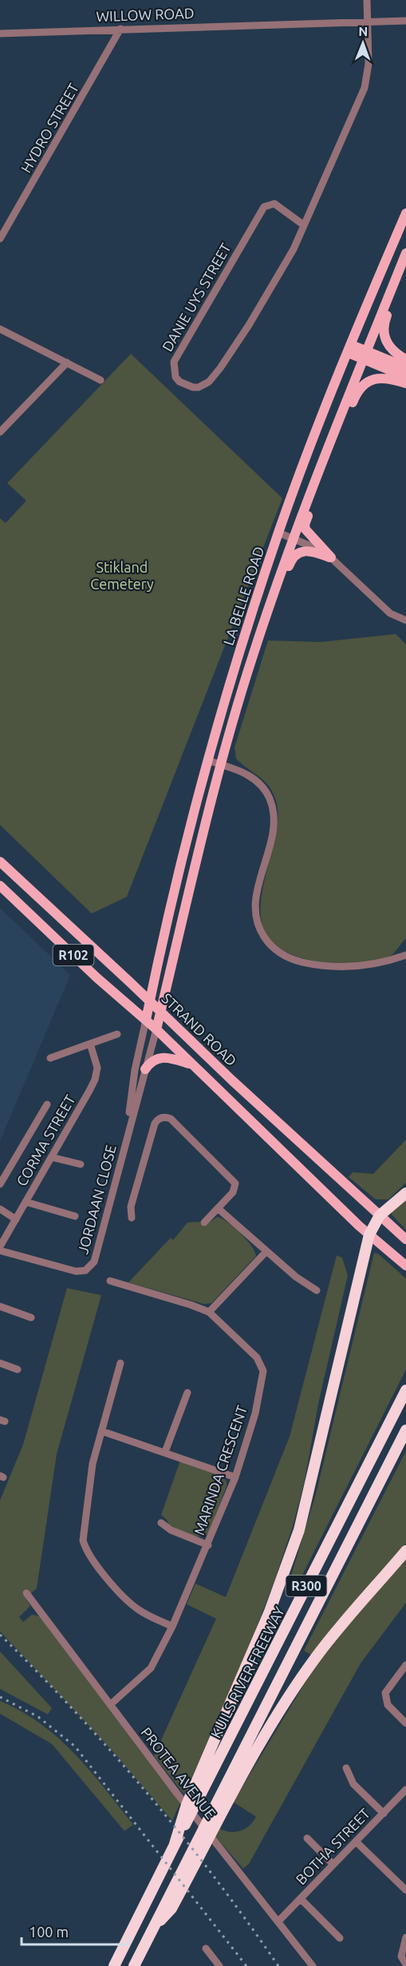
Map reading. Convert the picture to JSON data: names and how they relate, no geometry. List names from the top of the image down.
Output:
{
  "streets": {
    "highway": ["R300", "KUILS RIVER FREEWAY"],
    "main road": ["LA BELLE ROAD", "R102", "STRAND ROAD"],
    "street": [
      "WILLOW ROAD",
      "HYDRO STREET",
      "DANIE UYS STREET",
      "CORMA STREET",
      "JORDAAN CLOSE",
      "MARINDA CRESCENT",
      "PROTEA AVENUE",
      "BOTHA STREET"
    ]
  },
  "crossings": [
    ["WILLOW ROAD", "HYDRO STREET"],
    ["WILLOW ROAD", "DANIE UYS STREET"],
    ["LA BELLE ROAD", "STRAND ROAD"],
    ["LA BELLE ROAD", "JORDAAN CLOSE"],
    ["R102", "STRAND ROAD"],
    ["STRAND ROAD", "JORDAAN CLOSE"],
    ["MARINDA CRESCENT", "PROTEA AVENUE"],
    ["PROTEA AVENUE", "BOTHA STREET"]
  ],
  "parks": ["Stikland Cemetery"],
  "scale_bar": "100 m",
  "north": "top"
}
